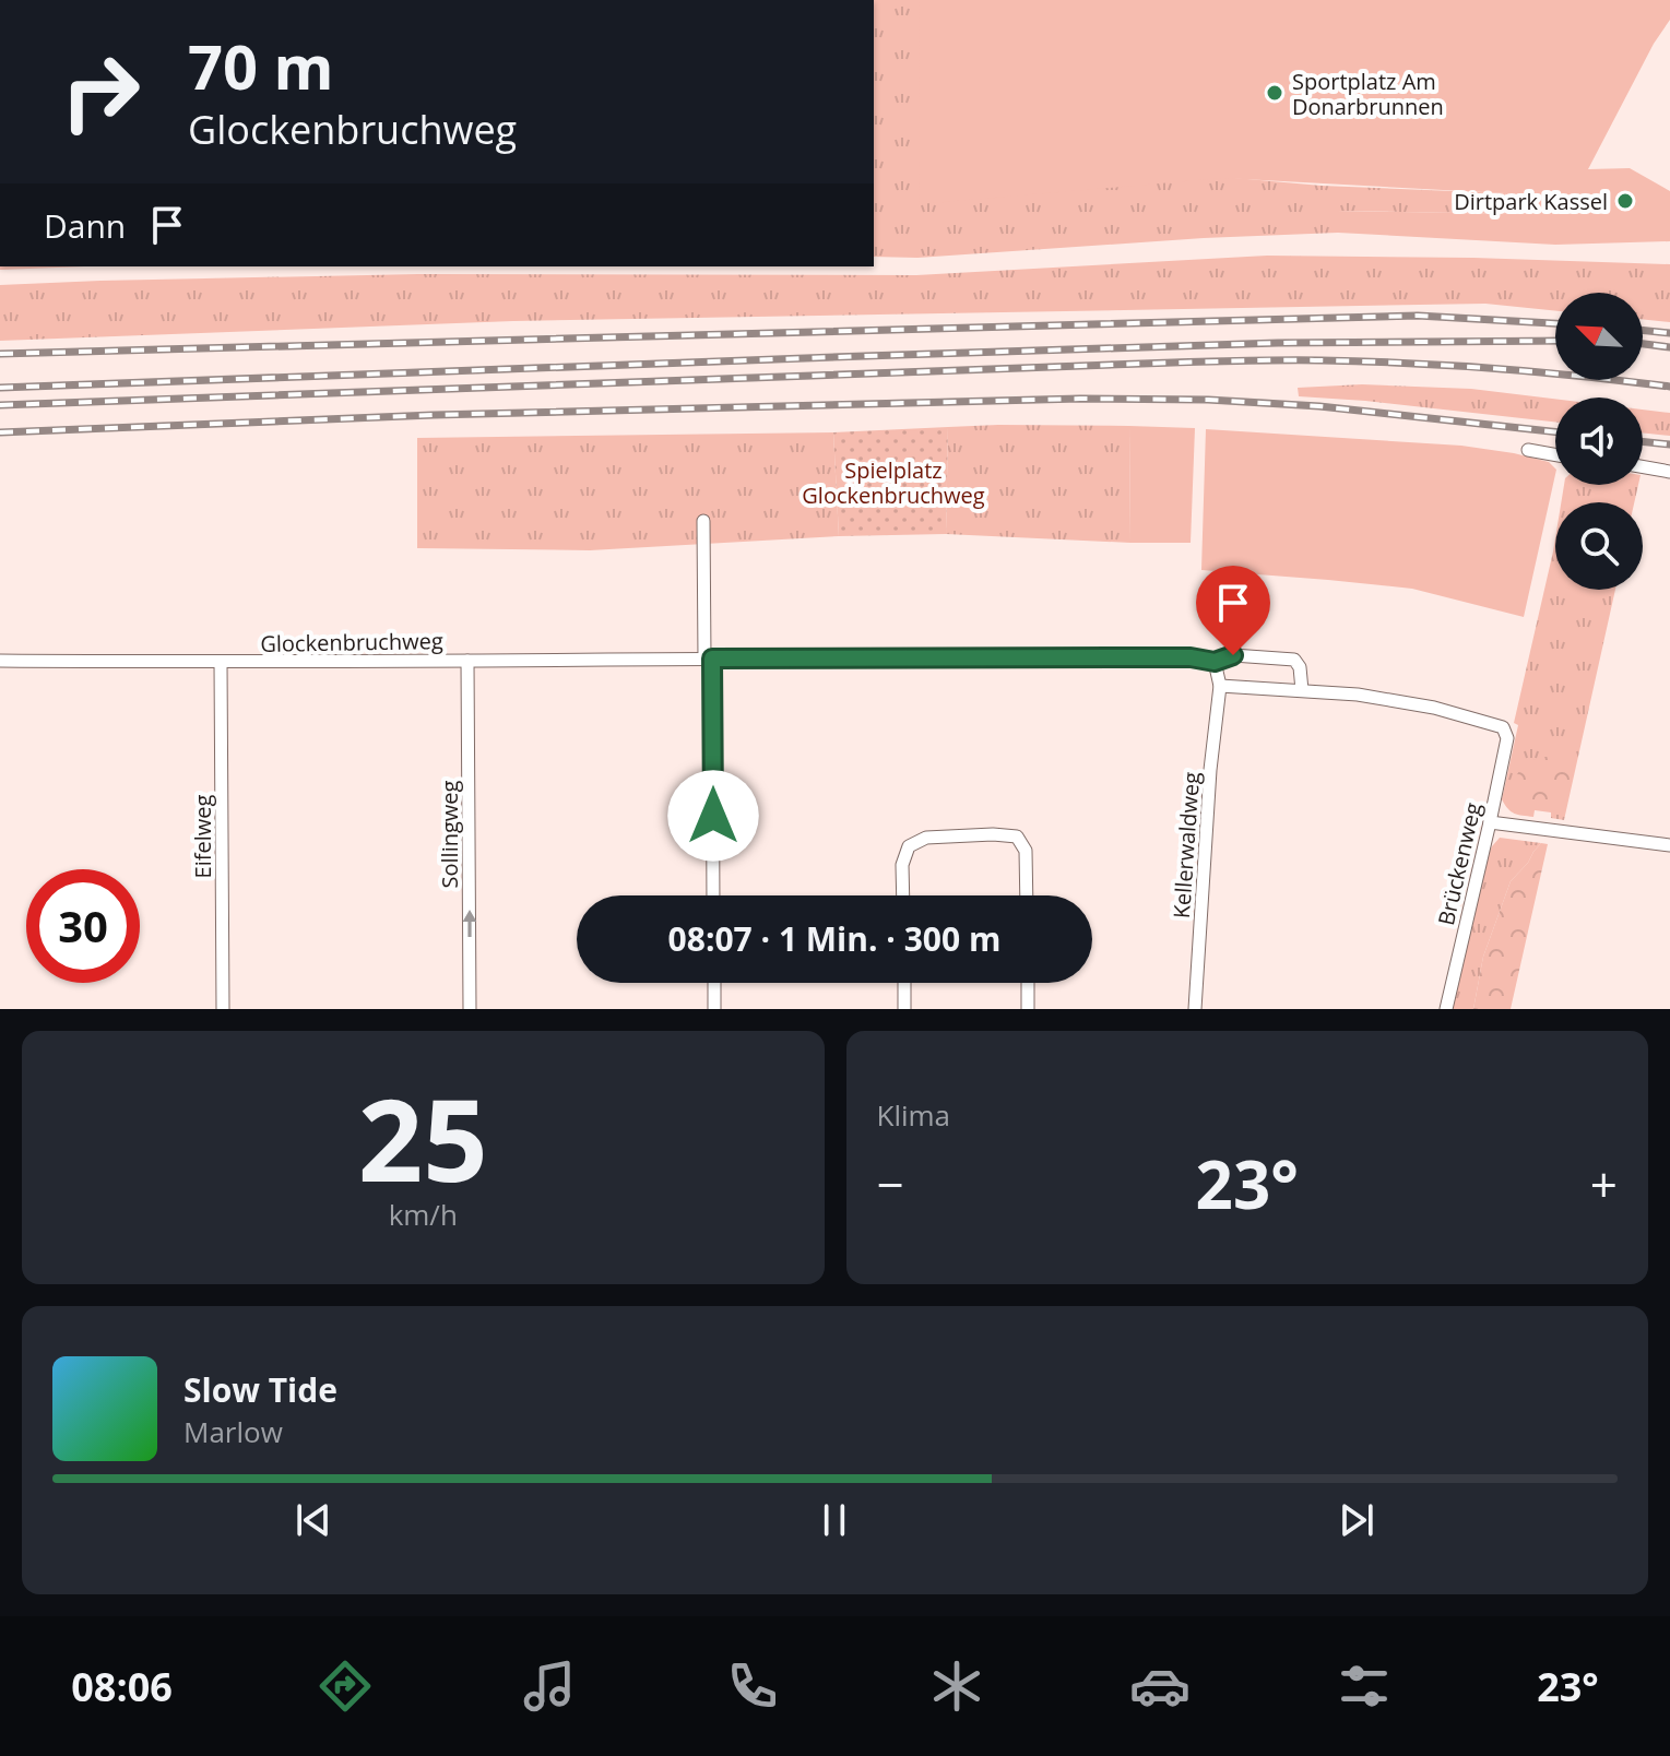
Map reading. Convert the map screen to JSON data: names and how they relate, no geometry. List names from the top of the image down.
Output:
{
  "streets": {
    "street": [
      "Glockenbruchweg",
      "Sollingweg",
      "Eifelweg",
      "Kellerwaldweg",
      "Brückenweg"
    ]
  },
  "crossings": [
    ["Glockenbruchweg", "Sollingweg"],
    ["Glockenbruchweg", "Eifelweg"],
    ["Glockenbruchweg", "Brückenweg"]
  ],
  "one_way": ["Sollingweg"],
  "parks": ["Spielplatz Glockenbruchweg"],
  "places": ["Sportplatz Am Donarbrunnen", "Dirtpark Kassel"],
  "north": "top left",
  "page": {
    "turn": ["70 m", "Glockenbruchweg"],
    "then": "Dann",
    "limit": "30",
    "trip": "08:07 · 1 Min. · 300 m",
    "tile": [
      ["25", "km/h"],
      "Klima"
    ],
    "heat": ["−", "23°", "+"],
    "song": ["Slow Tide", "Marlow"],
    "tabs": ["08:06", "23°"]
  }
}
